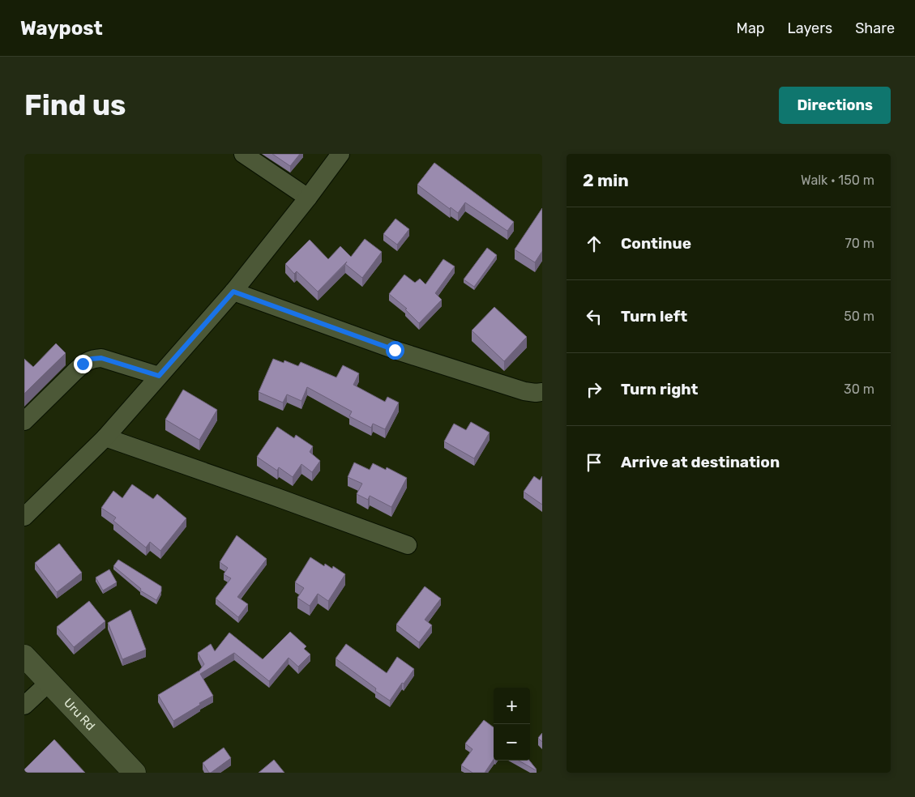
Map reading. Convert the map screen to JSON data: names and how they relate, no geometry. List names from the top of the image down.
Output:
{
  "streets": {
    "street": ["Uru Rd"]
  },
  "page": {
    "header": "Waypost",
    "nav": ["Map", "Layers", "Share"],
    "buttons": "Directions",
    "title": "Find us",
    "heading": ["2 min", "Walk · 150 m"],
    "list": [
      ["Continue", "70 m"],
      ["Turn left", "50 m"],
      ["Turn right", "30 m"],
      "Arrive at destination"
    ],
    "map_buttons": ["+", "−"]
  }
}
